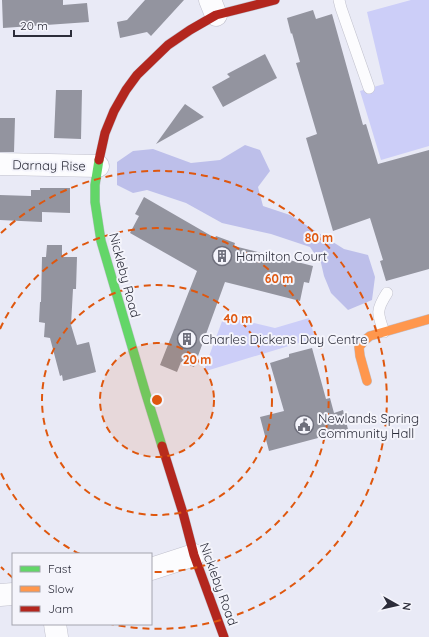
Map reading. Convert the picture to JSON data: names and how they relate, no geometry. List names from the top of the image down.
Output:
{
  "streets": {
    "street": ["Darnay Rise", "Nickleby Road"]
  },
  "crossings": [
    ["Darnay Rise", "Nickleby Road"]
  ],
  "places": {
    "building": ["Hamilton Court", "Charles Dickens Day Centre"],
    "public building": ["Newlands Spring Community Hall"]
  },
  "legend": ["Fast", "Slow", "Jam"],
  "scale_bar": "20 m",
  "north": "right",
  "rings": [
    "80 m",
    "60 m",
    "40 m",
    "20 m"
  ]
}
